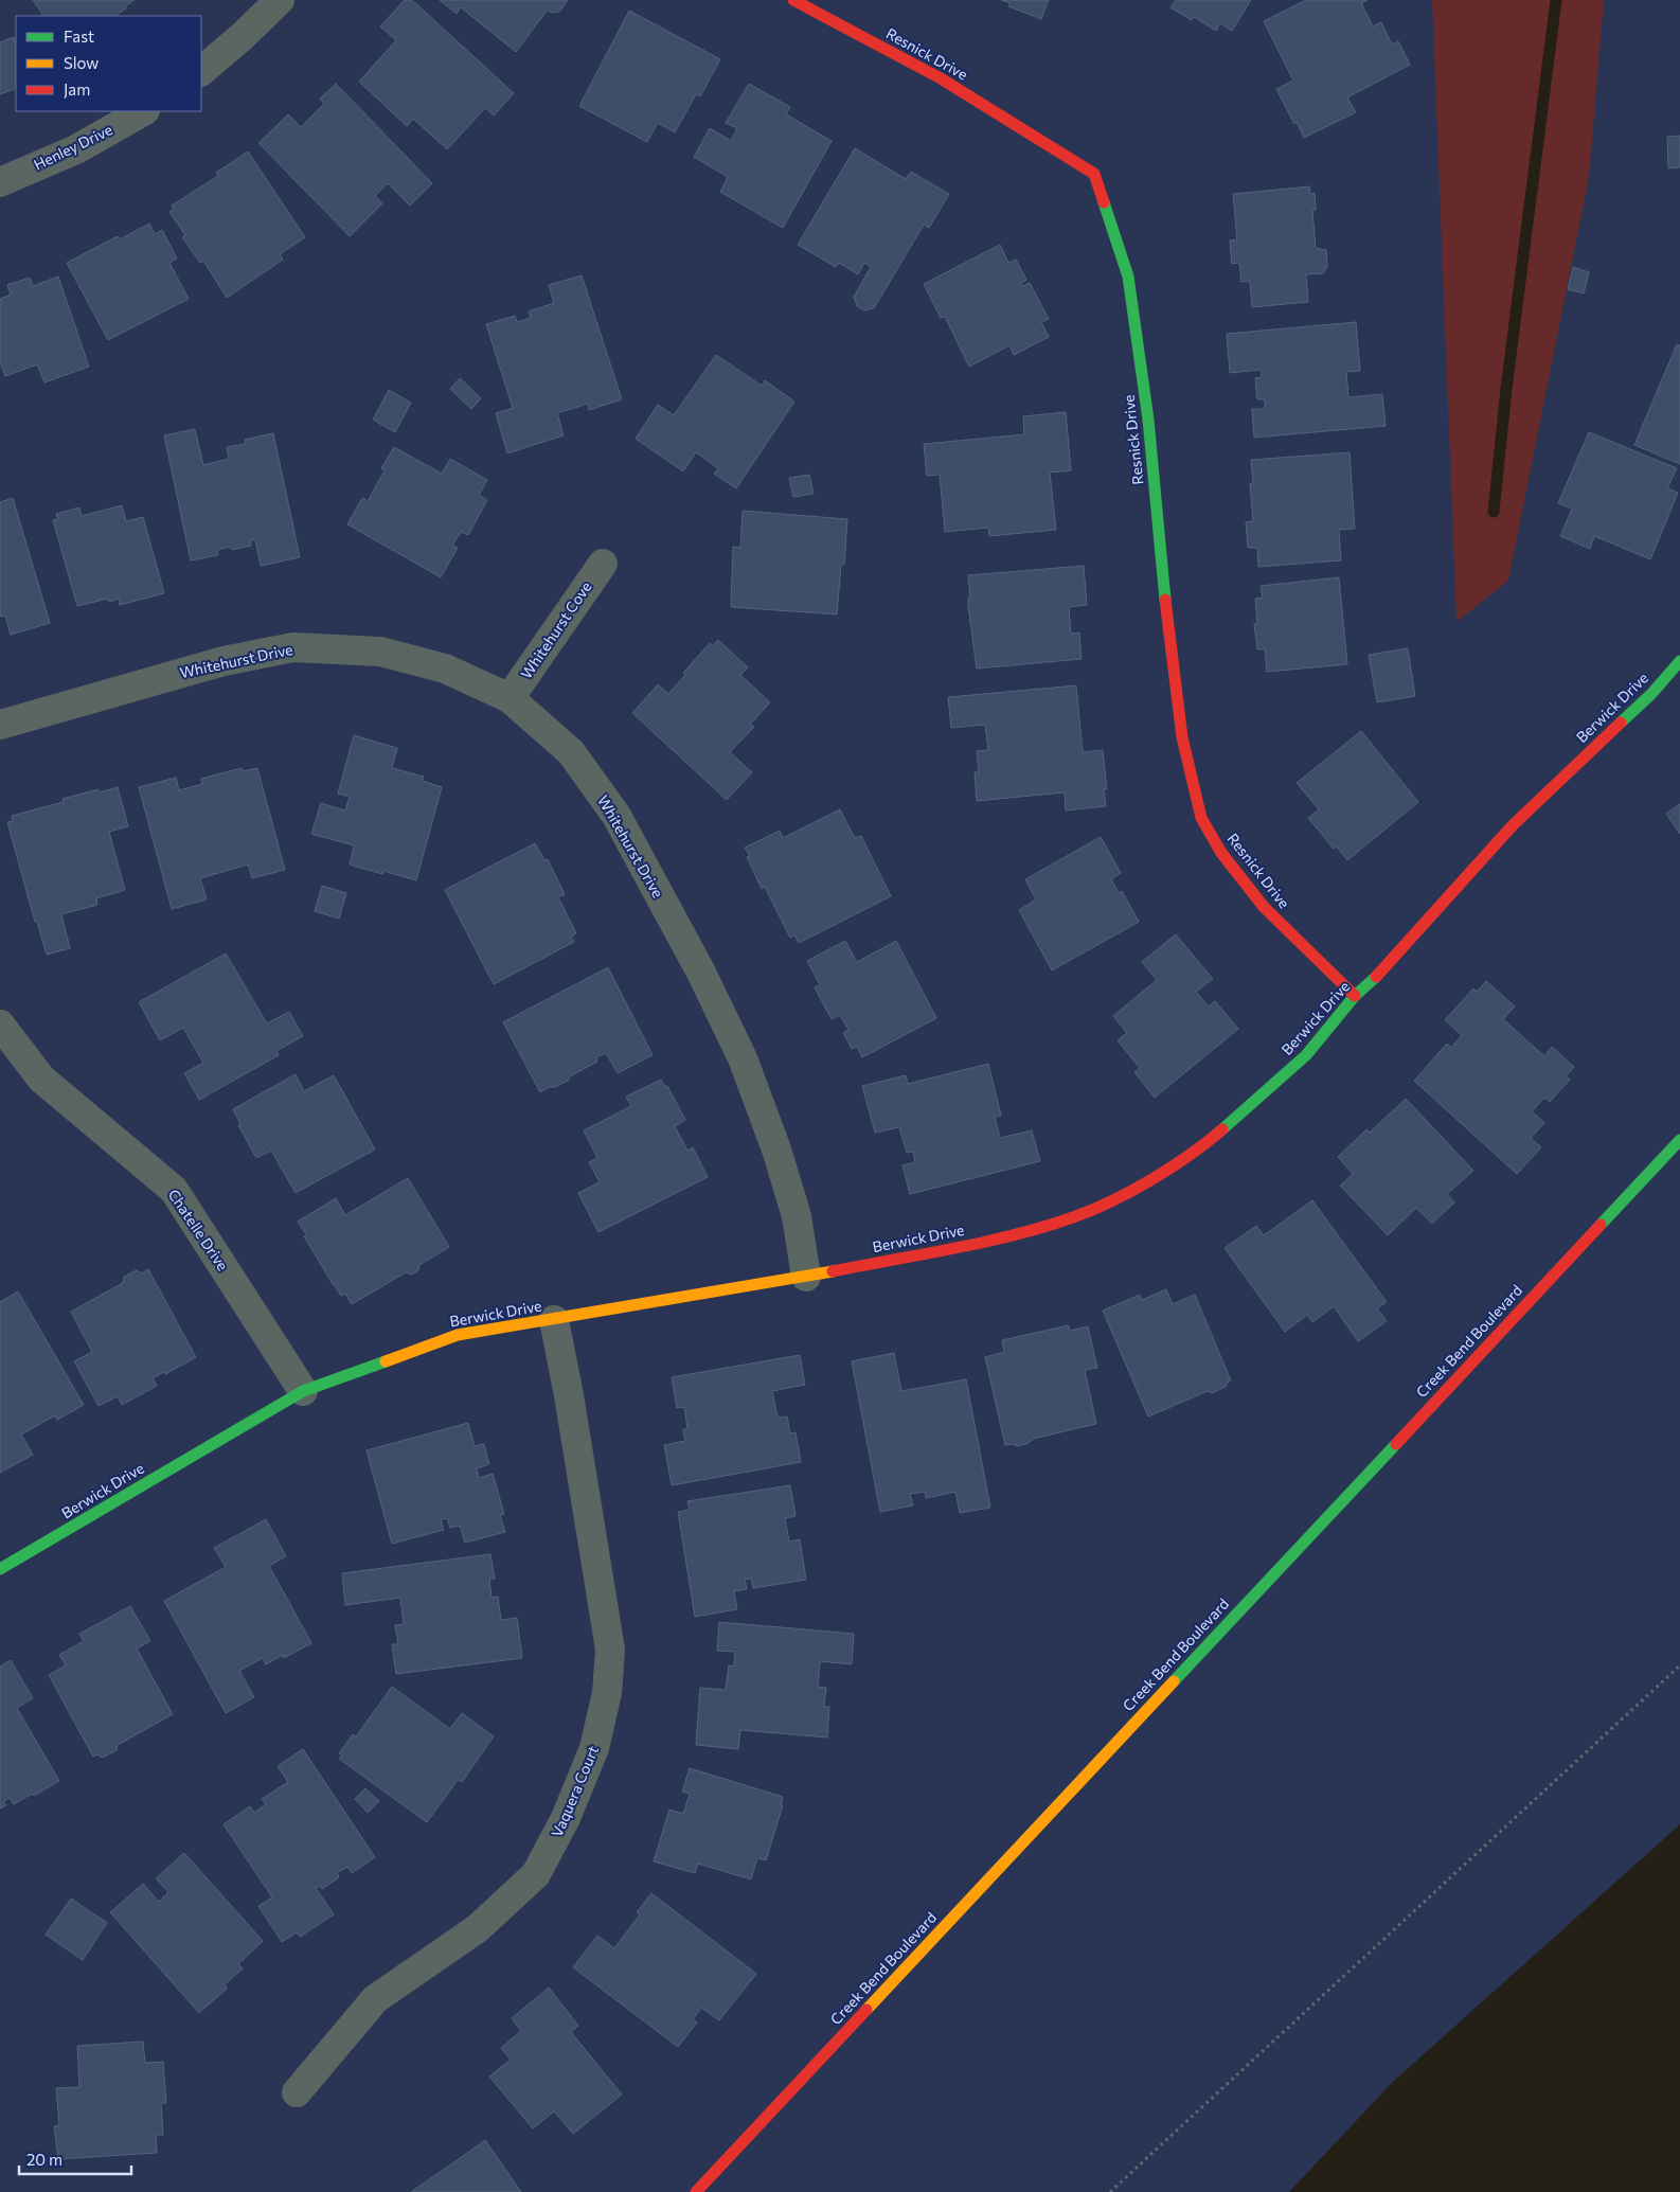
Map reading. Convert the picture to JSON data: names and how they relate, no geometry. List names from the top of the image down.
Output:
{
  "streets": {
    "street": [
      "Resnick Drive",
      "Henley Drive",
      "Whitehurst Cove",
      "Whitehurst Drive",
      "Berwick Drive",
      "Chatelle Drive",
      "Creek Bend Boulevard",
      "Vaquera Court"
    ]
  },
  "crossings": [
    ["Resnick Drive", "Berwick Drive"],
    ["Whitehurst Cove", "Whitehurst Drive"],
    ["Whitehurst Drive", "Berwick Drive"],
    ["Berwick Drive", "Chatelle Drive"],
    ["Berwick Drive", "Vaquera Court"]
  ],
  "legend": ["Fast", "Slow", "Jam"],
  "scale_bar": "20 m"
}
